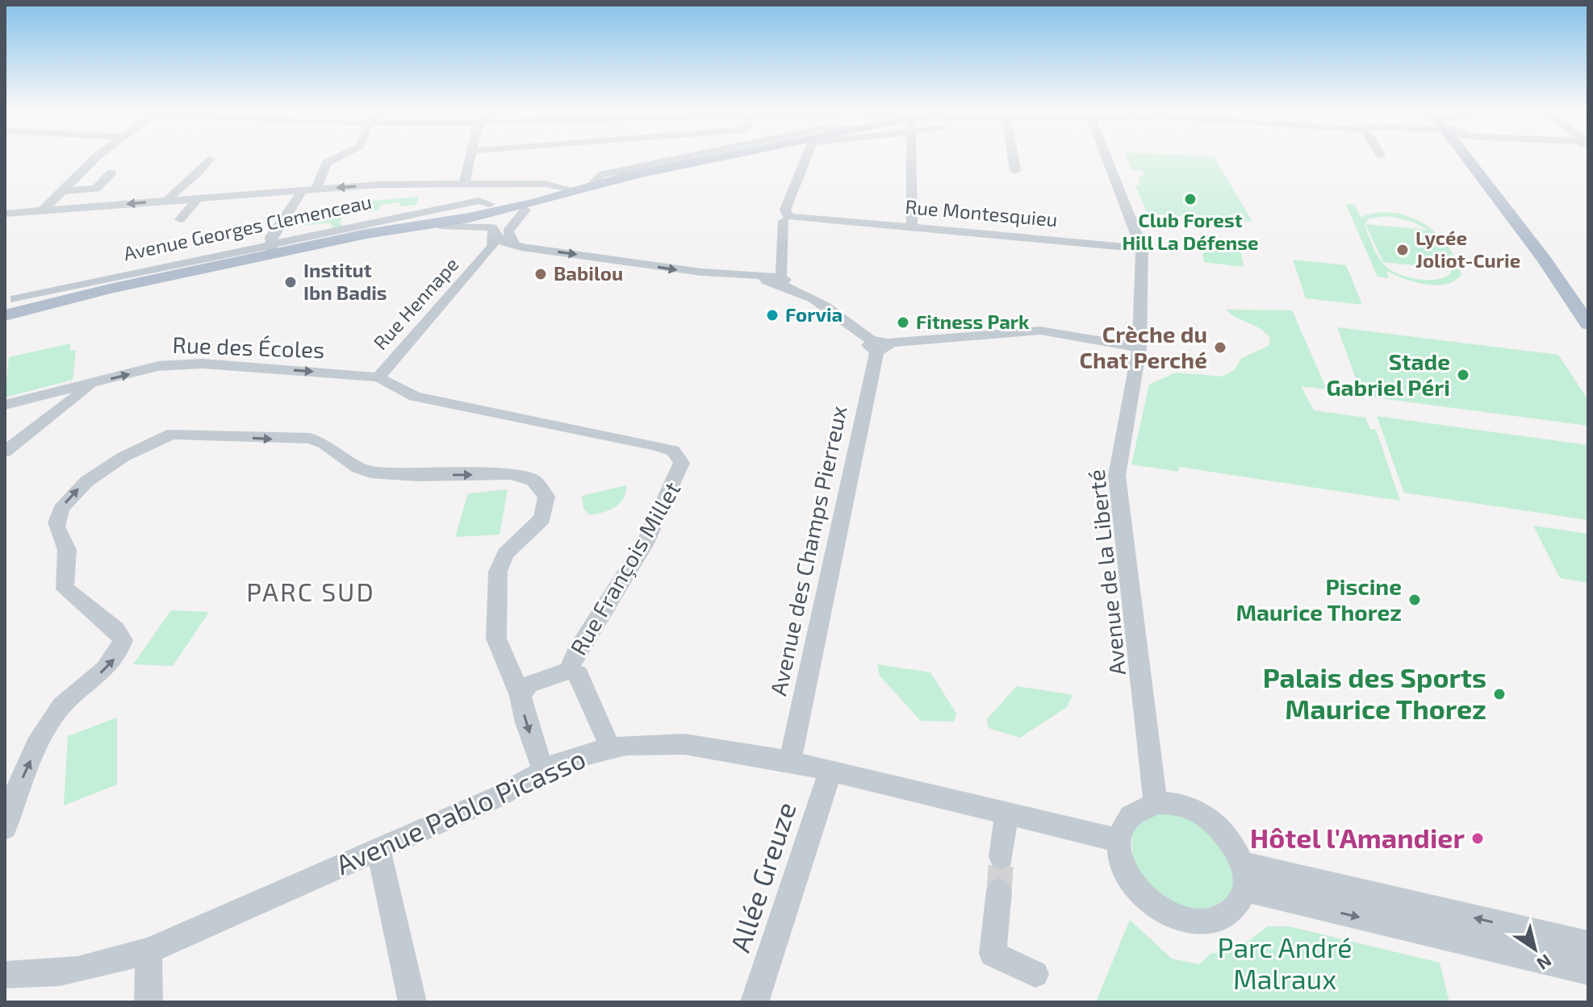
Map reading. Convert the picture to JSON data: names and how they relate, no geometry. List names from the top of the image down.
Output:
{
  "streets": {
    "main road": ["Avenue Georges Clemenceau"],
    "street": [
      "Rue Montesquieu",
      "Rue Hennape",
      "Rue des Écoles",
      "Avenue des Champs Pierreux",
      "Rue François Millet",
      "Avenue de la Liberté",
      "Avenue Pablo Picasso",
      "Allée Greuze"
    ]
  },
  "crossings": [
    ["Rue Montesquieu", "Avenue de la Liberté"],
    ["Avenue Georges Clemenceau", "Rue Hennape"],
    ["Rue Hennape", "Rue des Écoles"],
    ["Rue Hennape", "Rue François Millet"],
    ["Rue des Écoles", "Rue François Millet"],
    ["Avenue des Champs Pierreux", "Avenue Pablo Picasso"],
    ["Rue François Millet", "Avenue Pablo Picasso"],
    ["Avenue de la Liberté", "Avenue Pablo Picasso"],
    ["Avenue Pablo Picasso", "Allée Greuze"]
  ],
  "one_way": ["Rue des Écoles"],
  "districts": ["PARC SUD"],
  "parks": ["Parc André Malraux"],
  "places": [
    "Club Forest Hill La Défense",
    "Lycée Joliot-Curie",
    "Babilou",
    "Institut Ibn Badis",
    "Forvia",
    "Fitness Park",
    "Crèche du Chat Perché",
    "Stade Gabriel Péri",
    "Piscine Maurice Thorez",
    "Palais des Sports Maurice Thorez",
    "Hôtel l'Amandier"
  ],
  "north": "bottom right"
}
